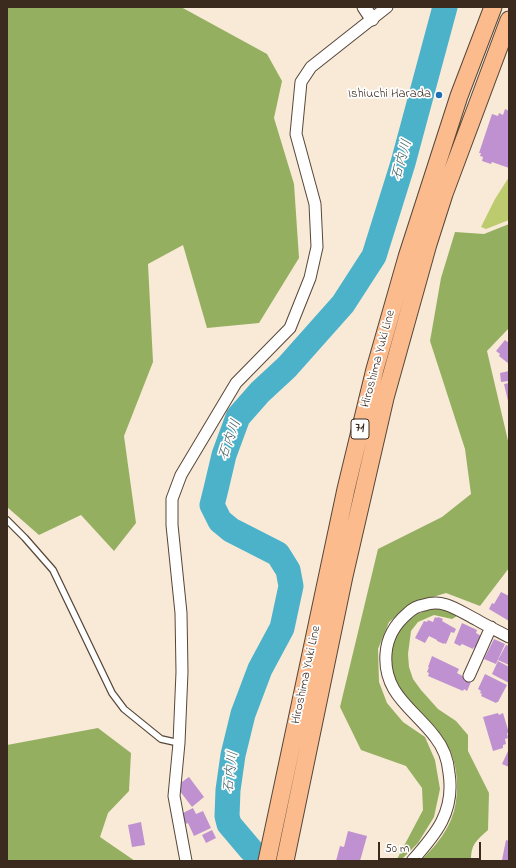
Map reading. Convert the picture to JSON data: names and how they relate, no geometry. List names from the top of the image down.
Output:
{
  "streets": {
    "main road": ["Hiroshima Yuki Line", "71"]
  },
  "water": ["石内川"],
  "places": ["Ishiuchi Harada"],
  "scale_bar": "50 m"
}
